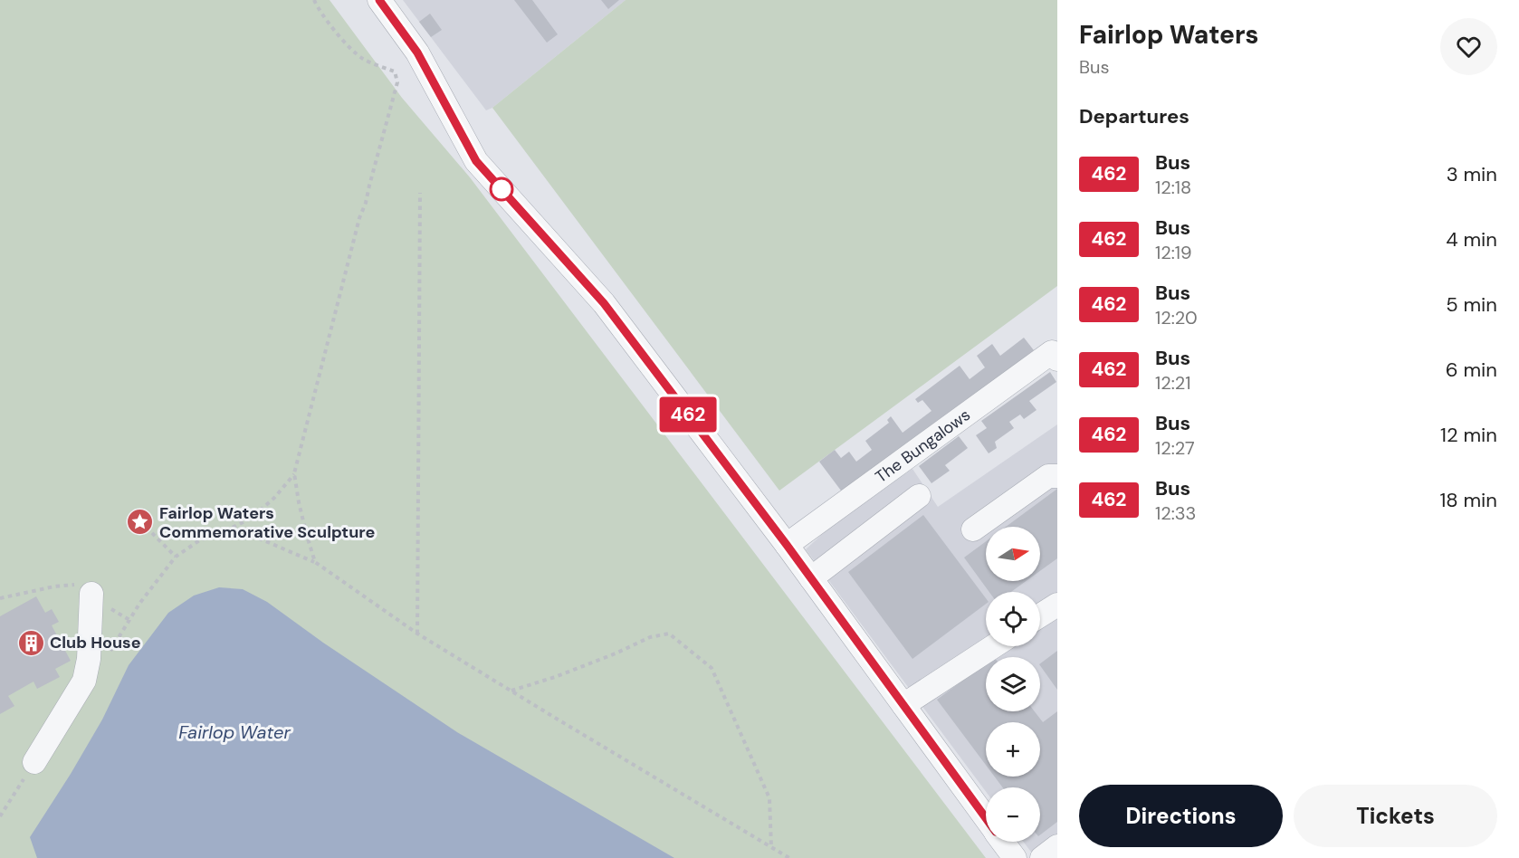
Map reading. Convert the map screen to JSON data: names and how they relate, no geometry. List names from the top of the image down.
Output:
{
  "streets": {
    "street": ["The Bungalows"]
  },
  "water": ["Fairlop Water"],
  "places": {
    "place": ["Fairlop Waters Commemorative Sculpture"],
    "building": ["Club House"]
  },
  "lines": ["bus line 462"],
  "north": "right",
  "page": {
    "on_map": "462",
    "heading": [
      ["Fairlop Waters", "Bus"],
      "Departures"
    ],
    "list": [
      {
        "mark": "462",
        "name": "Bus",
        "note": "12:18",
        "value": "3 min"
      },
      {
        "mark": "462",
        "name": "Bus",
        "note": "12:19",
        "value": "4 min"
      },
      {
        "mark": "462",
        "name": "Bus",
        "note": "12:20",
        "value": "5 min"
      },
      {
        "mark": "462",
        "name": "Bus",
        "note": "12:21",
        "value": "6 min"
      },
      {
        "mark": "462",
        "name": "Bus",
        "note": "12:27",
        "value": "12 min"
      },
      {
        "mark": "462",
        "name": "Bus",
        "note": "12:33",
        "value": "18 min"
      }
    ],
    "map_buttons": ["+", "−"],
    "buttons": ["Directions", "Tickets"]
  }
}
